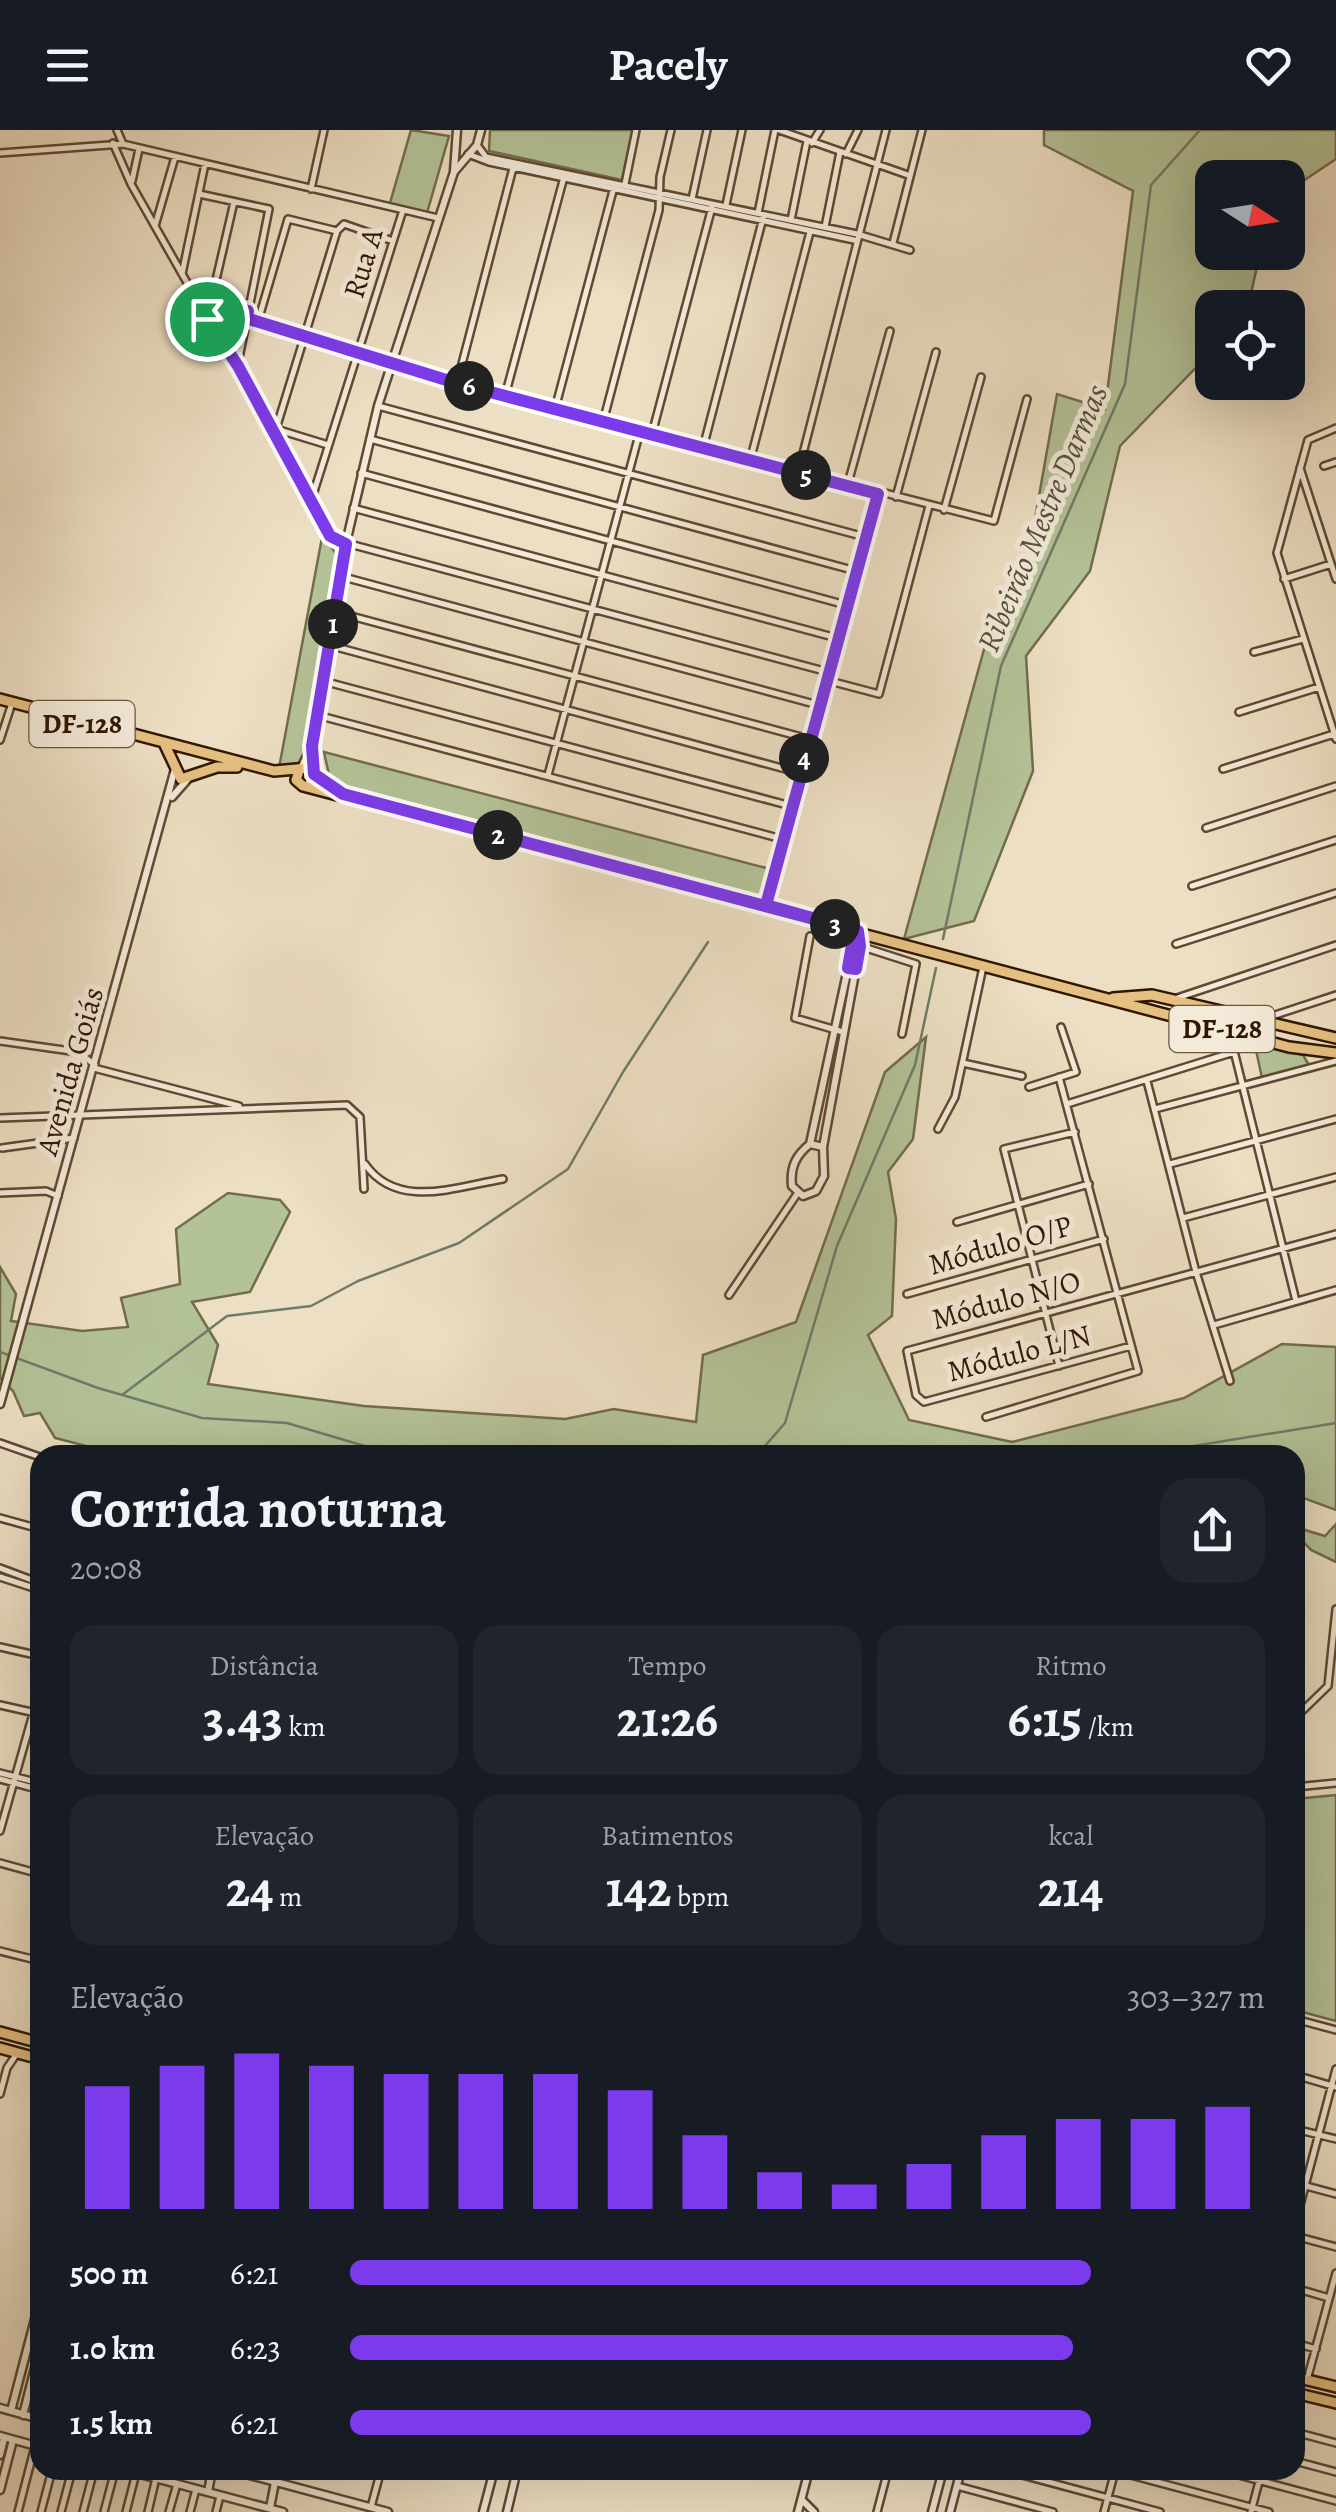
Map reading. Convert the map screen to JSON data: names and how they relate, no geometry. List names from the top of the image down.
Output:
{
  "streets": {
    "main road": ["DF-128"],
    "street": [
      "Rua A",
      "Avenida Goiás",
      "Módulo O/P",
      "Módulo N/O",
      "Módulo L/N"
    ]
  },
  "crossings": [
    ["DF-128", "Avenida Goiás"],
    ["Módulo N/O", "Módulo L/N"]
  ],
  "water": ["Ribeirão Mestre Darmas"],
  "north": "right",
  "page": {
    "header": "Pacely",
    "pins": [
      "6",
      "5",
      "1",
      "4",
      "2",
      "3"
    ],
    "heading": ["Corrida noturna", "20:08"],
    "stats": [
      ["Distância", "3.43 km"],
      ["Tempo", "21:26"],
      ["Ritmo", "6:15 /km"],
      ["Elevação", "24 m"],
      ["Batimentos", "142 bpm"],
      ["kcal", "214"]
    ],
    "chart": ["Elevação", "303–327 m"],
    "list": [
      {
        "name": "500 m",
        "note": "6:21"
      },
      {
        "name": "1.0 km",
        "note": "6:23"
      },
      {
        "name": "1.5 km",
        "note": "6:21"
      }
    ]
  }
}
